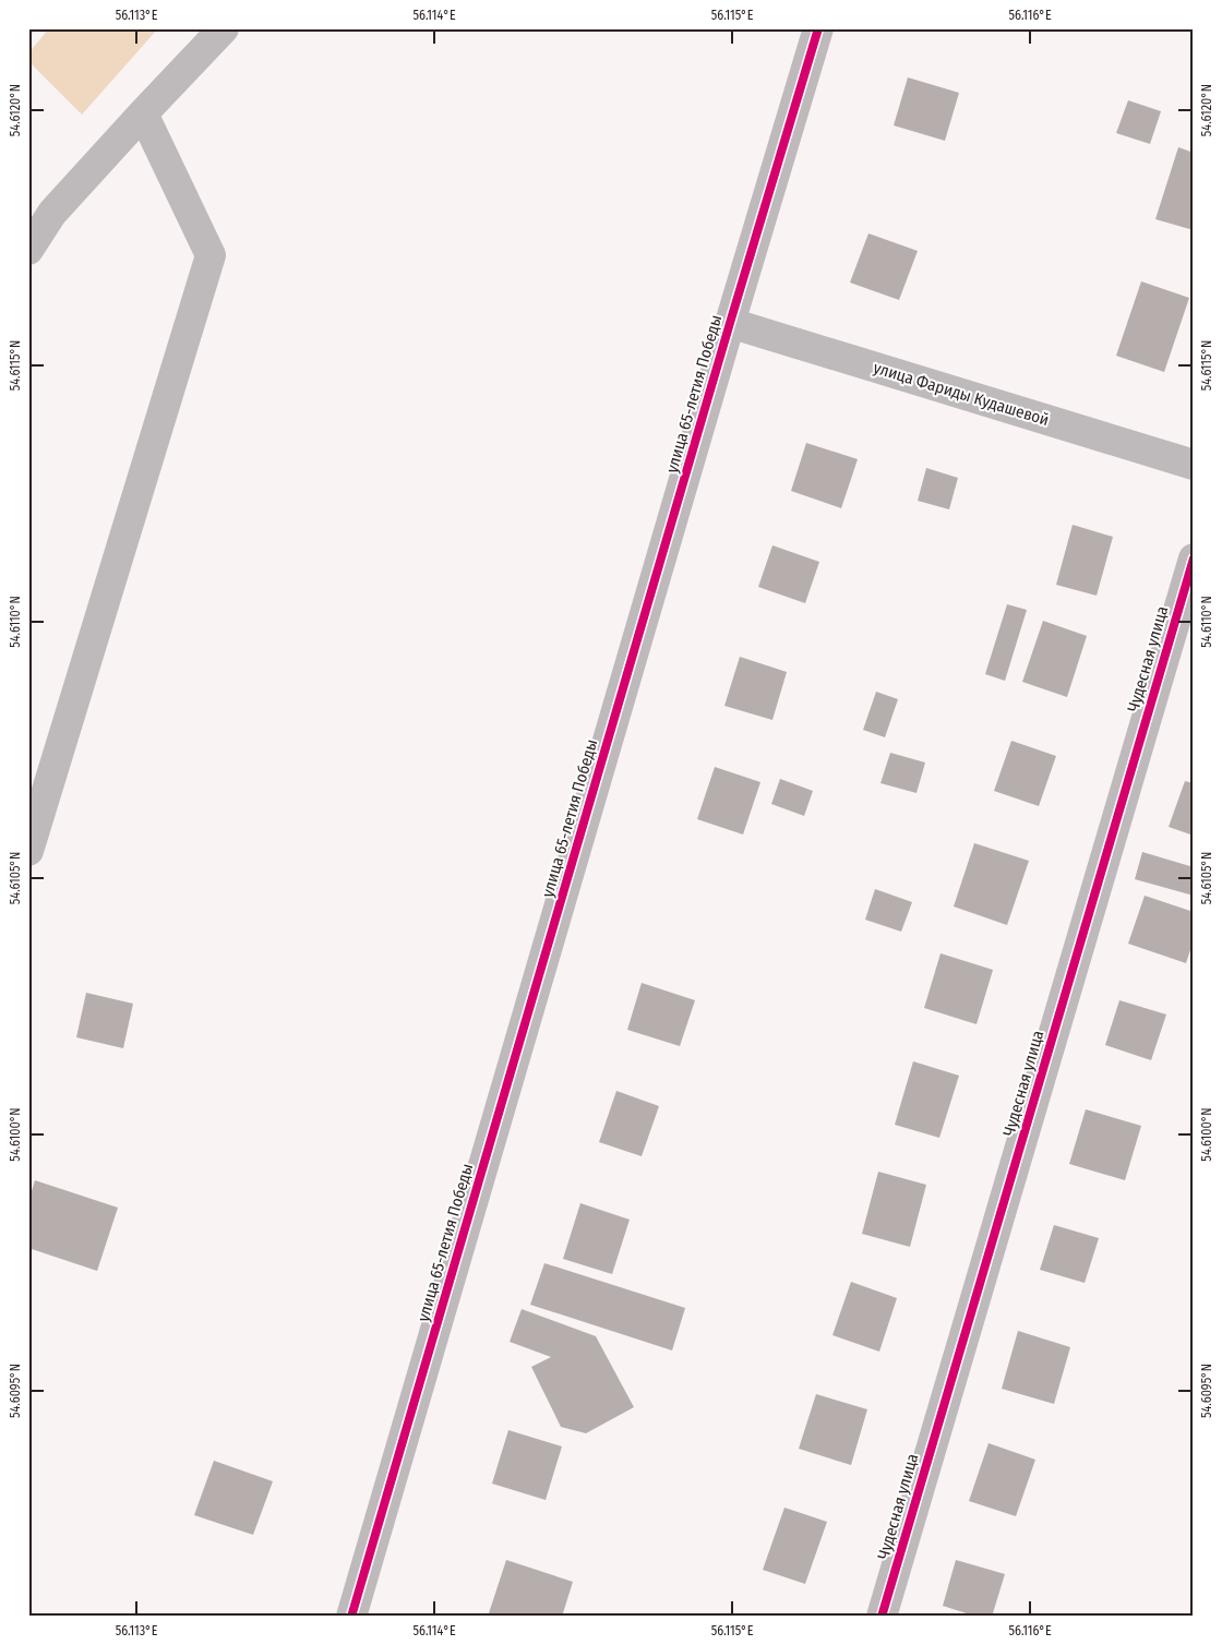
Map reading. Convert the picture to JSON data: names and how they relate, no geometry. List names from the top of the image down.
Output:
{
  "streets": {
    "street": ["улица 65-летия Победы", "улица Фариды Кудашевой", "Чудесная улица"]
  },
  "crossings": [
    ["улица 65-летия Победы", "улица Фариды Кудашевой"]
  ],
  "coordinates": [
    "56.113°E",
    "56.114°E",
    "56.115°E",
    "56.116°E",
    "54.6120°N",
    "54.6115°N",
    "54.6110°N",
    "54.6105°N",
    "54.6100°N",
    "54.6095°N"
  ]
}
